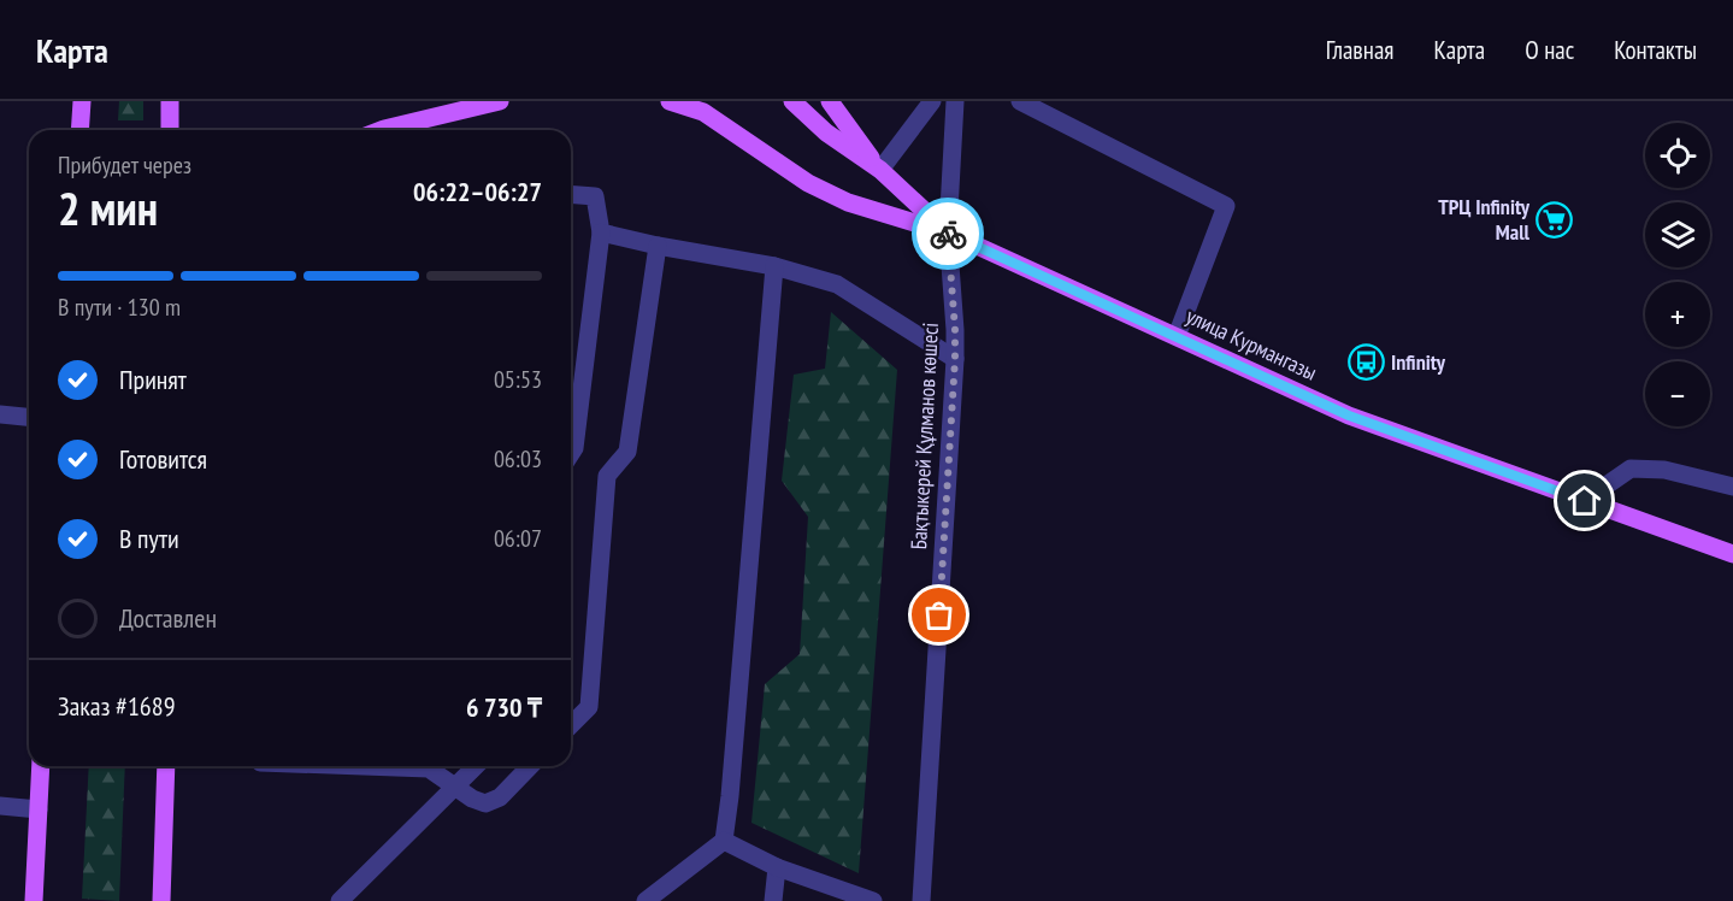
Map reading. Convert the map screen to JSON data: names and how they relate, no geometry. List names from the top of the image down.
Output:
{
  "streets": {
    "main road": ["улица Курмангазы"],
    "street": ["Бақтыкерей Құлманов көшесі"]
  },
  "crossings": [
    ["улица Курмангазы", "Бақтыкерей Құлманов көшесі"]
  ],
  "places": {
    "supermarket": ["ТРЦ Infinity Mall"],
    "bus stop": ["Infinity"]
  },
  "page": {
    "header": "Карта",
    "nav": [
      "Главная",
      "Карта",
      "О нас",
      "Контакты"
    ],
    "map_buttons": ["+", "−"],
    "heading": ["2 мин", "Прибудет через", "06:22–06:27"],
    "panel": ["Заказ #1689", "6 730 ₸"],
    "bar": "В пути · 130 m",
    "list": [
      ["Принят", "05:53"],
      ["Готовится", "06:03"],
      ["В пути", "06:07"],
      "Доставлен"
    ]
  }
}
